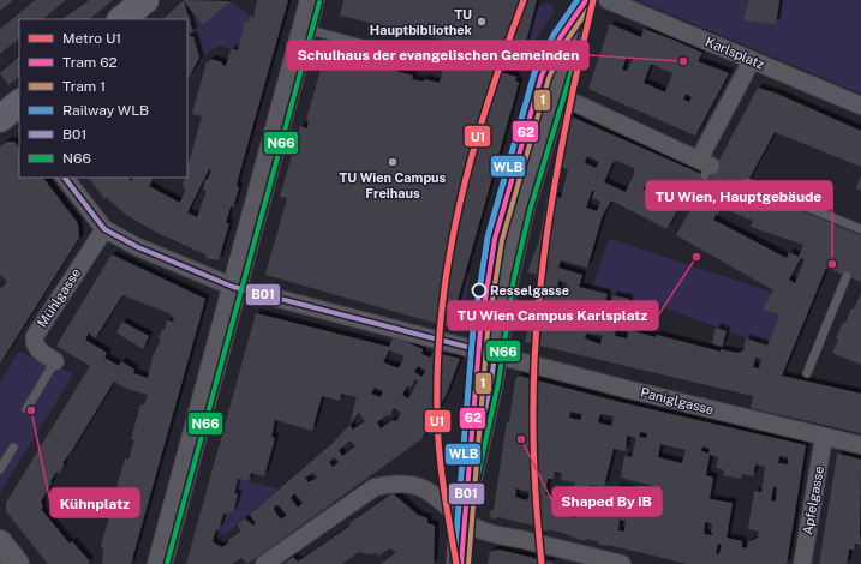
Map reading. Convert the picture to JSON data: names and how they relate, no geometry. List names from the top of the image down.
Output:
{
  "streets": {
    "street": [
      "Karlsplatz",
      "Mühlgasse",
      "Paniglgasse",
      "Apfelgasse"
    ]
  },
  "crossings": [
    ["Mühlgasse", "Paniglgasse"],
    ["Paniglgasse", "Apfelgasse"]
  ],
  "places": [
    "TU Hauptbibliothek",
    "Schulhaus der evangelischen Gemeinden",
    "TU Wien Campus Freihaus",
    "TU Wien Campus Karlsplatz",
    "TU Wien, Hauptgebäude",
    "Resselgasse",
    "Kühnplatz",
    "Shaped By iB"
  ],
  "lines": [
    "metro line U1",
    "tram line 62",
    "rail line WLB",
    "transit line N66",
    "tram line 1",
    "transit line B01"
  ],
  "legend": [
    "Metro U1",
    "Tram 62",
    "Tram 1",
    "Railway WLB",
    "B01",
    "N66"
  ]
}
